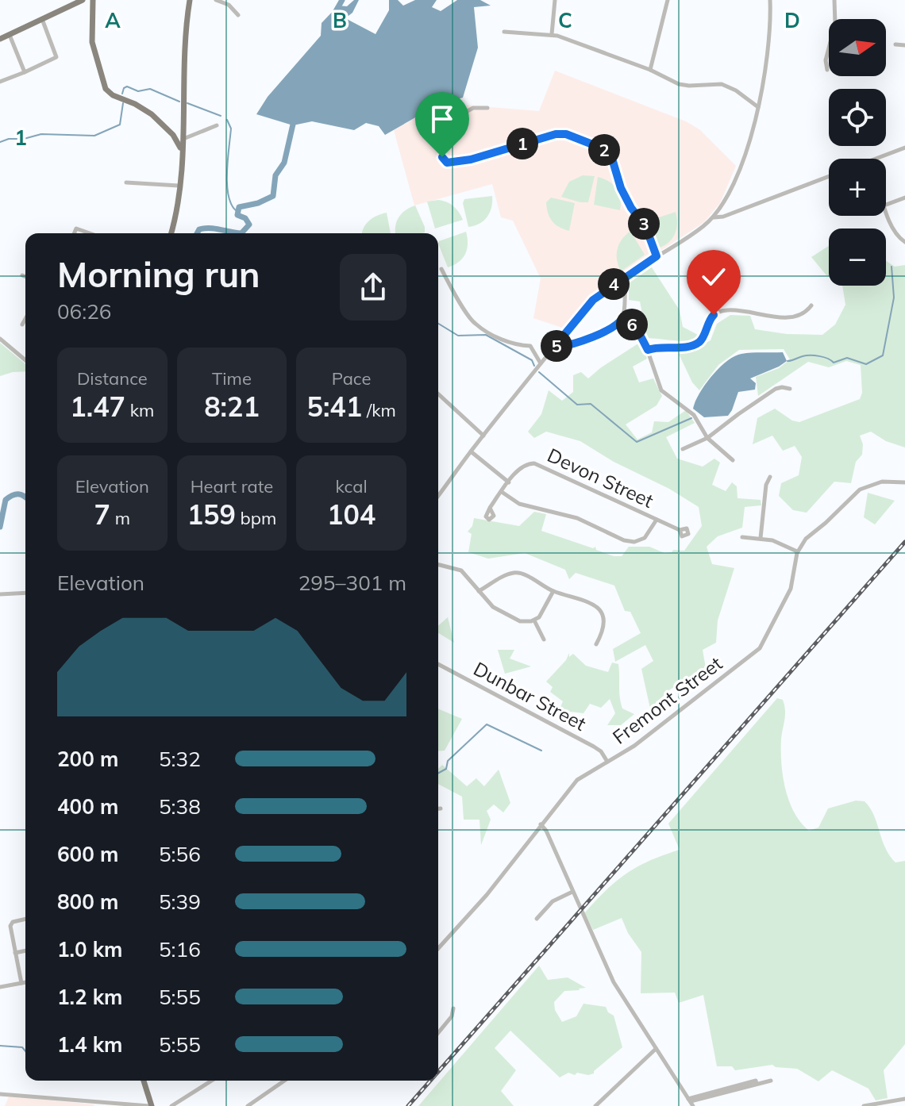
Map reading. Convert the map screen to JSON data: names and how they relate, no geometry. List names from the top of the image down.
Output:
{
  "streets": {
    "street": ["Devon Street", "Dunbar Street", "Fremont Street"]
  },
  "crossings": [
    ["Dunbar Street", "Fremont Street"]
  ],
  "north": "right",
  "page": {
    "map_buttons": ["+", "−"],
    "pins": [
      "1",
      "2",
      "3",
      "4",
      "6",
      "5"
    ],
    "heading": ["Morning run", "06:26"],
    "stats": [
      ["Distance", "1.47 km"],
      ["Time", "8:21"],
      ["Pace", "5:41 /km"],
      ["Elevation", "7 m"],
      ["Heart rate", "159 bpm"],
      ["kcal", "104"]
    ],
    "chart": ["Elevation", "295–301 m"],
    "list": [
      {
        "name": "200 m",
        "note": "5:32"
      },
      {
        "name": "400 m",
        "note": "5:38"
      },
      {
        "name": "600 m",
        "note": "5:56"
      },
      {
        "name": "800 m",
        "note": "5:39"
      },
      {
        "name": "1.0 km",
        "note": "5:16"
      },
      {
        "name": "1.2 km",
        "note": "5:55"
      },
      {
        "name": "1.4 km",
        "note": "5:55"
      }
    ]
  },
  "grid": {
    "columns": [
      "A",
      "B",
      "C",
      "D"
    ],
    "rows": ["1"]
  }
}
